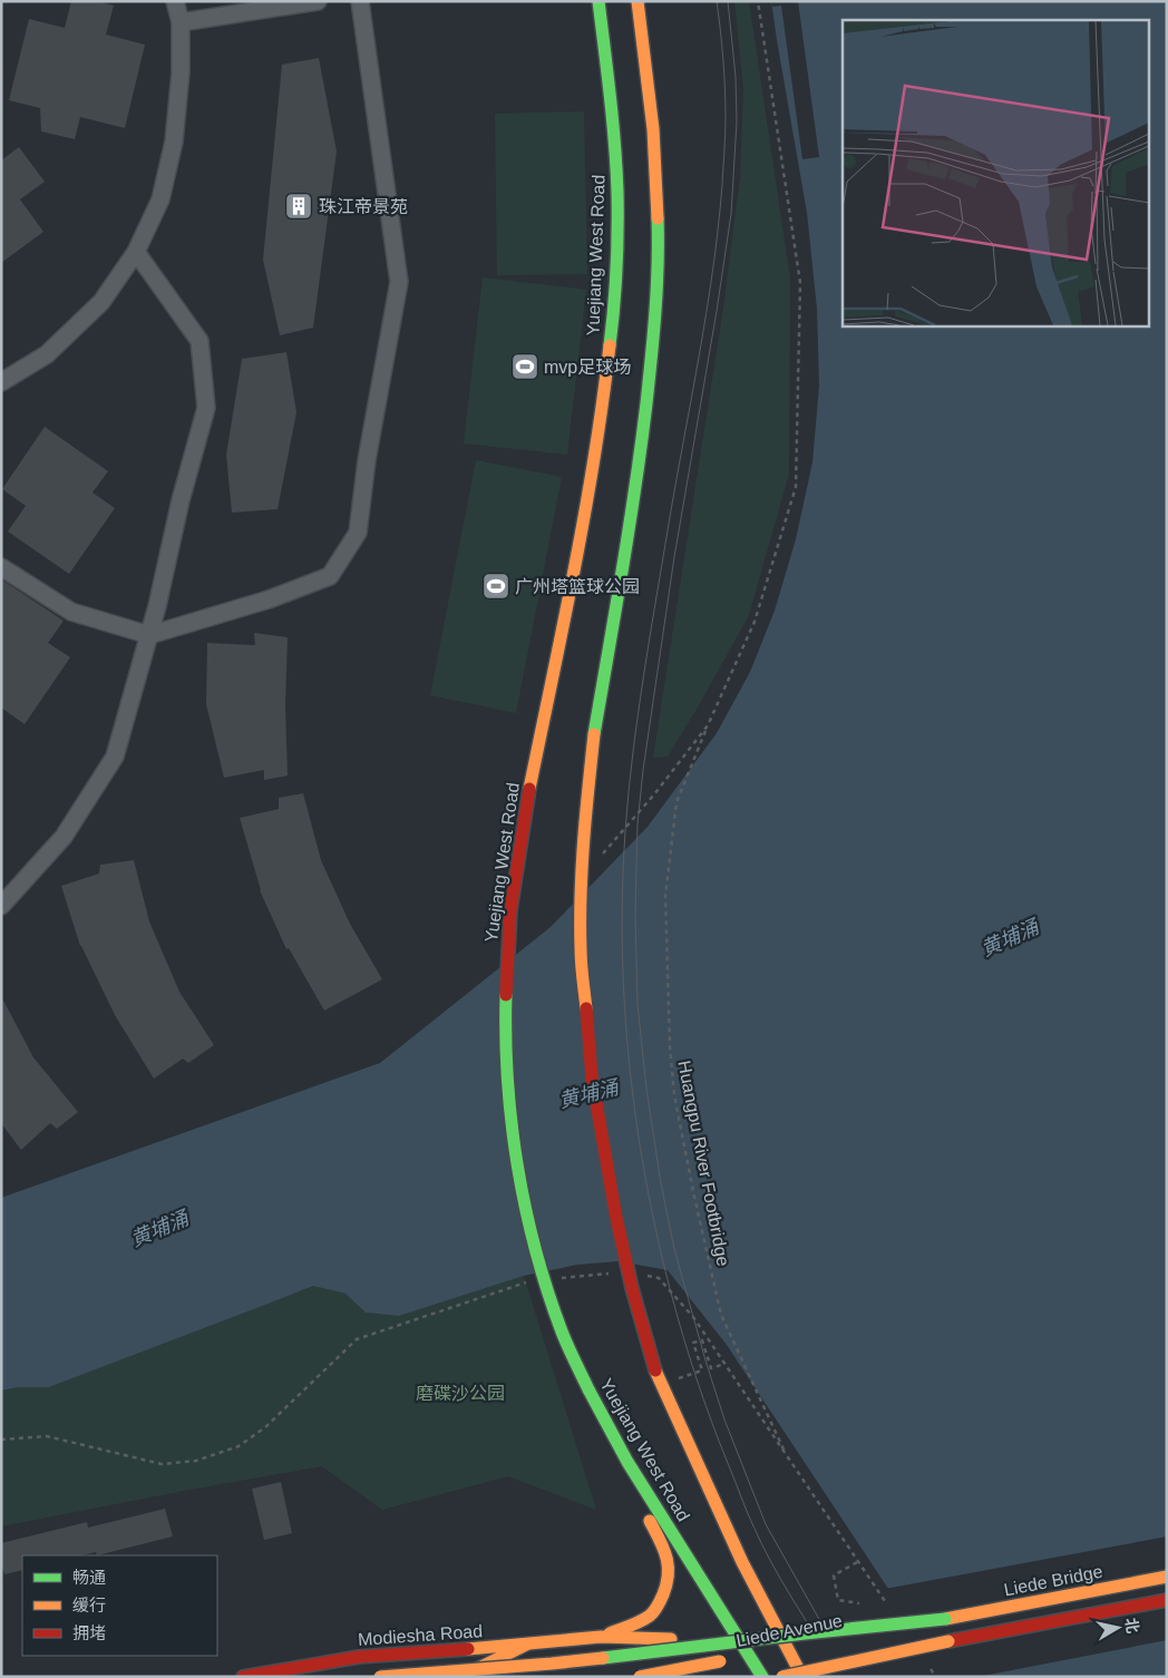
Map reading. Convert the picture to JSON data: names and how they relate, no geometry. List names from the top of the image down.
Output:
{
  "streets": {
    "main road": [
      "Yuejiang West Road",
      "Liede Bridge",
      "Liede Avenue",
      "Modiesha Road"
    ],
    "path": ["Huangpu River Footbridge"]
  },
  "crossings": [
    ["Liede Bridge", "Liede Avenue"]
  ],
  "water": ["黄埔涌"],
  "parks": ["磨碟沙公园"],
  "places": {
    "building": ["珠江帝景苑"],
    "sports": ["mvp足球场", "广州塔篮球公园"]
  },
  "legend": ["畅通", "缓行", "拥堵"],
  "north": "right"
}
